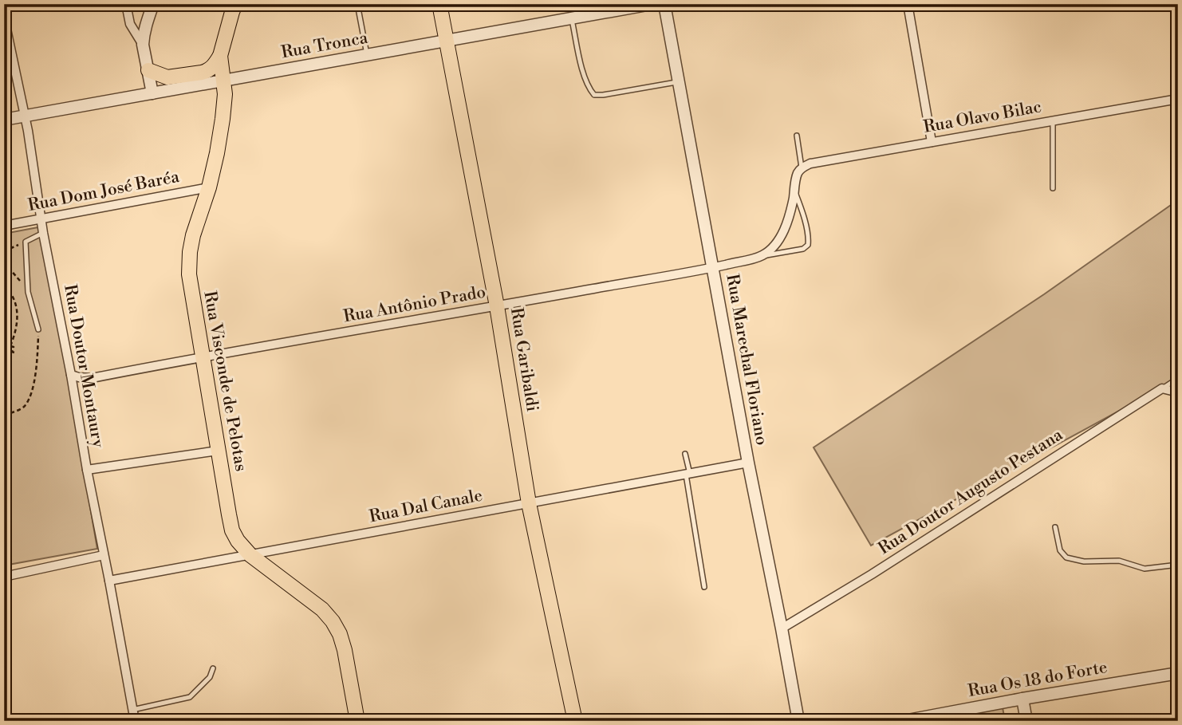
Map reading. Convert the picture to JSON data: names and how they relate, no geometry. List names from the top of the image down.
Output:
{
  "streets": {
    "main road": ["Rua Garibaldi", "Rua Visconde de Pelotas"],
    "street": [
      "Rua Tronca",
      "Rua Olavo Bilac",
      "Rua Dom José Baréa",
      "Rua Antônio Prado",
      "Rua Marechal Floriano",
      "Rua Doutor Montaury",
      "Rua Doutor Augusto Pestana",
      "Rua Dal Canale",
      "Rua Os 18 do Forte"
    ]
  },
  "crossings": [
    ["Rua Tronca", "Rua Garibaldi"],
    ["Rua Tronca", "Rua Doutor Montaury"],
    ["Rua Tronca", "Rua Visconde de Pelotas"],
    ["Rua Olavo Bilac", "Rua Antônio Prado"],
    ["Rua Dom José Baréa", "Rua Doutor Montaury"],
    ["Rua Dom José Baréa", "Rua Visconde de Pelotas"],
    ["Rua Antônio Prado", "Rua Garibaldi"],
    ["Rua Antônio Prado", "Rua Marechal Floriano"],
    ["Rua Antônio Prado", "Rua Doutor Montaury"],
    ["Rua Antônio Prado", "Rua Visconde de Pelotas"],
    ["Rua Garibaldi", "Rua Dal Canale"],
    ["Rua Marechal Floriano", "Rua Doutor Augusto Pestana"],
    ["Rua Marechal Floriano", "Rua Dal Canale"],
    ["Rua Doutor Montaury", "Rua Dal Canale"],
    ["Rua Visconde de Pelotas", "Rua Dal Canale"]
  ]
}
